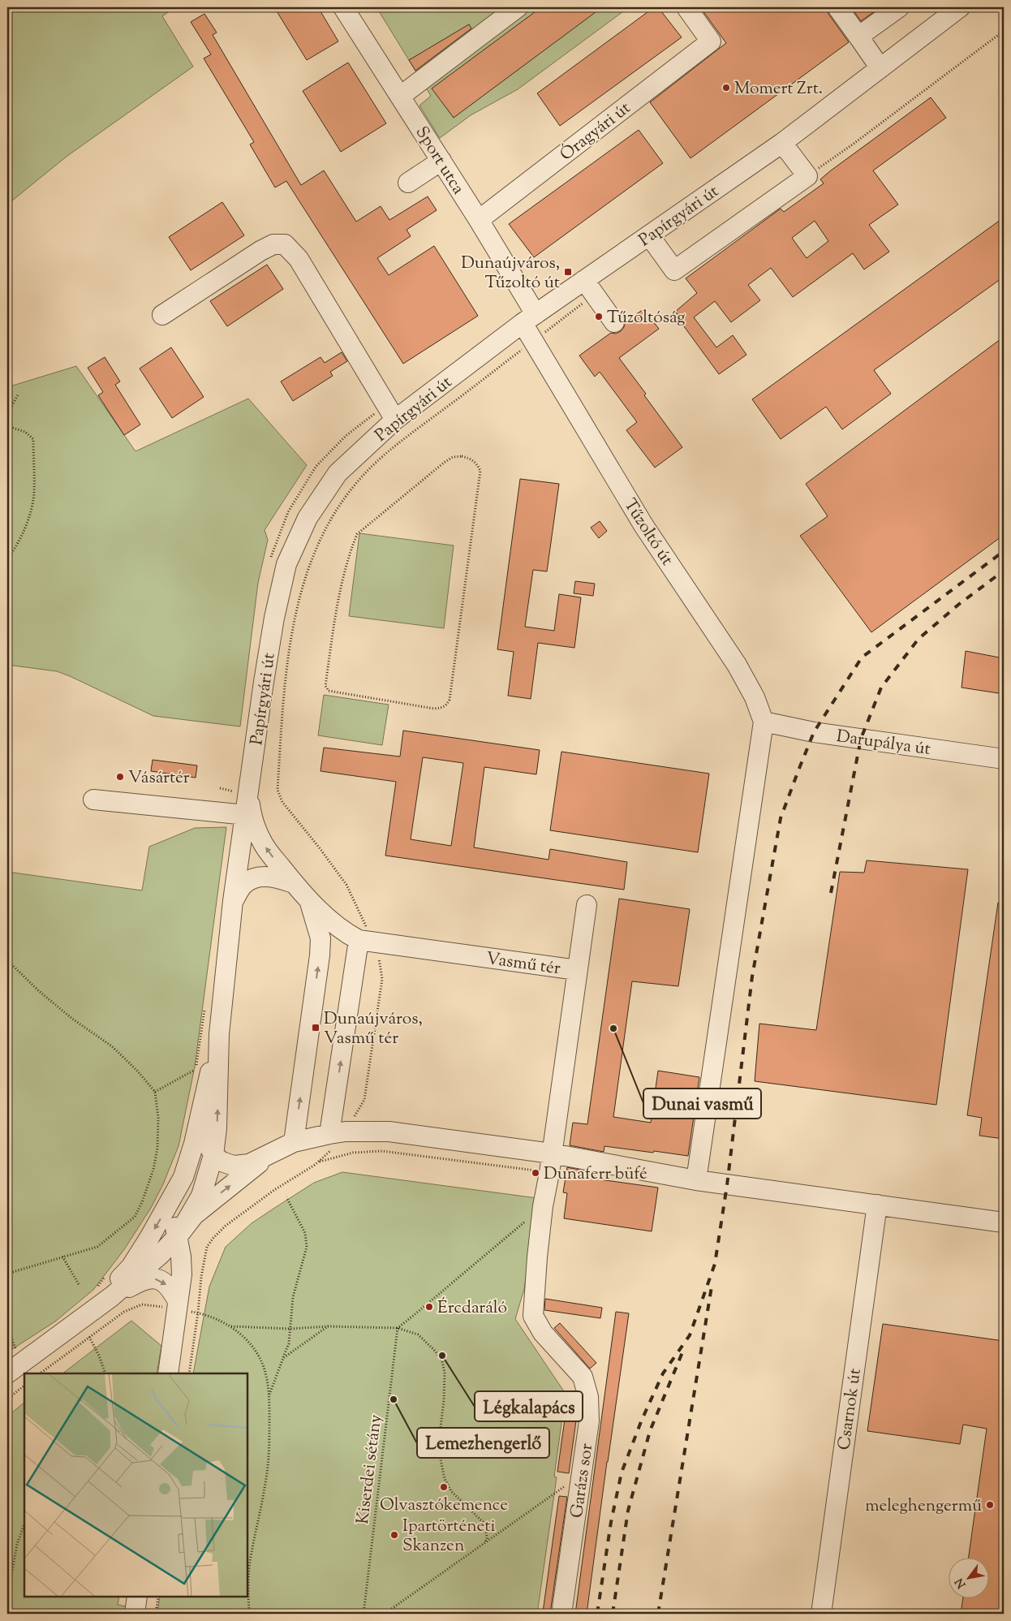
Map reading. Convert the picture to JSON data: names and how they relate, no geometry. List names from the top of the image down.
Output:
{
  "streets": {
    "street": [
      "Óragyári út",
      "Sport utca",
      "Papírgyári út",
      "Tűzoltó út",
      "Darupálya út",
      "Vasmű tér",
      "Csarnok út",
      "Garázs sor"
    ],
    "path": ["Kiserdei sétány"]
  },
  "crossings": [
    ["Óragyári út", "Sport utca"],
    ["Sport utca", "Papírgyári út"],
    ["Sport utca", "Tűzoltó út"],
    ["Papírgyári út", "Tűzoltó út"],
    ["Papírgyári út", "Vasmű tér"],
    ["Tűzoltó út", "Darupálya út"],
    ["Vasmű tér", "Garázs sor"]
  ],
  "places": {
    "other": [
      "Momert Zrt.",
      "Tűzoltóság",
      "Vásártér",
      "Dunai vasmű",
      "Dunaferr büfé",
      "Ércdaráló",
      "Légkalapács",
      "Lemezhengerlő",
      "Olvasztókemence",
      "meleghengermű",
      "Ipartörténeti Skanzen"
    ],
    "transit": ["Dunaújváros, Tűzoltó út", "Dunaújváros, Vasmű tér"]
  },
  "north": "bottom left"
}
